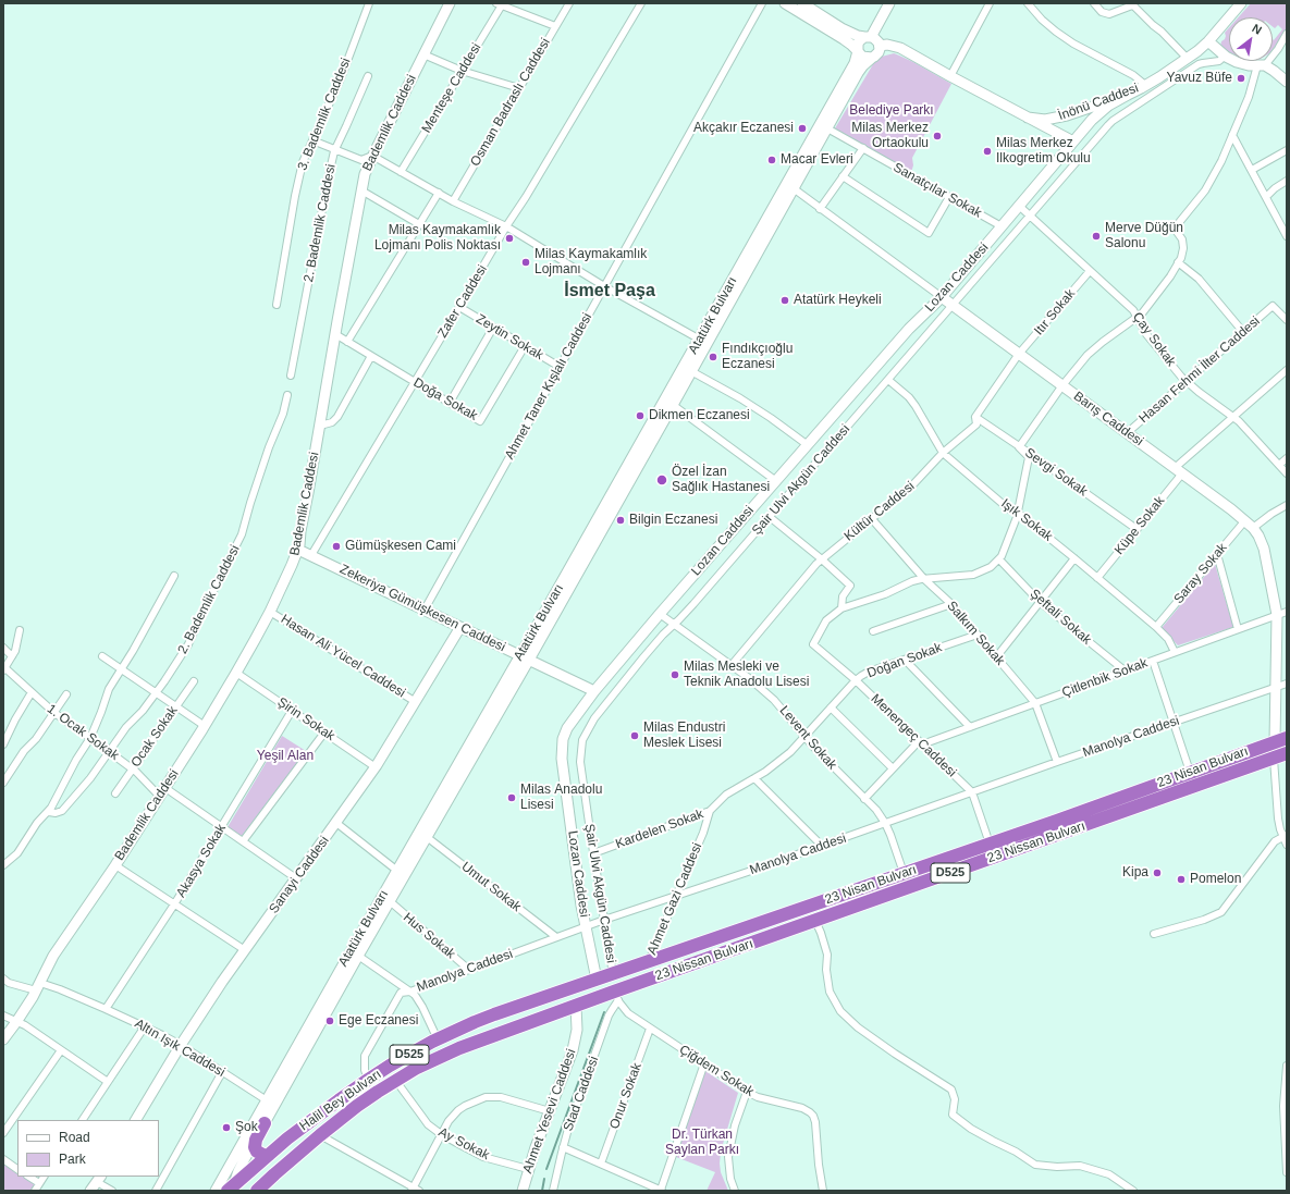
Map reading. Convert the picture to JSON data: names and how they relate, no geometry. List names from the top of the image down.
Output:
{
  "streets": {
    "highway": [
      "23 Nisan Bulvarı",
      "23 Nissan Bulvarı",
      "D525",
      "Halil Bey Bulvarı"
    ],
    "street": [
      "Menteşe Caddesi",
      "Osman Badraslı Caddesi",
      "İnönü Caddesi",
      "3. Bademlik Caddesi",
      "Bademlik Caddesi",
      "Sanatçılar Sokak",
      "2. Bademlik Caddesi",
      "Lozan Caddesi",
      "Zafer Caddesi",
      "Itır Sokak",
      "Atatürk Bulvarı",
      "Zeytin Sokak",
      "Çay Sokak",
      "Hasan Fehmi İlter Caddesi",
      "Ahmet Taner Kışlalı Caddesi",
      "Doğa Sokak",
      "Barış Caddesi",
      "Sevgi Sokak",
      "Şair Ulvi Akgün Caddesi",
      "Kültür Caddesi",
      "Işık Sokak",
      "Küpe Sokak",
      "Saray Sokak",
      "Zekeriya Gümüşkesen Caddesi",
      "Şeftali Sokak",
      "Salkım Sokak",
      "Hasan Ali Yücel Caddesi",
      "Doğan Sokak",
      "Çitlenbik Sokak",
      "Şirin Sokak",
      "1. Ocak Sokak",
      "Menengeç Caddesi",
      "Ocak Sokak",
      "Manolya Caddesi",
      "Levent Sokak",
      "Kardelen Sokak",
      "Akasya Sokak",
      "Sanayi Caddesi",
      "Umut Sokak",
      "Ahmet Gazi Caddesi",
      "Hus Sokak",
      "Altın Işık Caddesi",
      "Çiğdem Sokak",
      "Stad Caddesi",
      "Onur Sokak",
      "Ahmet Yesevi Caddesi",
      "Ay Sokak"
    ]
  },
  "crossings": [
    ["İnönü Caddesi", "Lozan Caddesi"],
    ["İnönü Caddesi", "Atatürk Bulvarı"],
    ["Bademlik Caddesi", "Doğa Sokak"],
    ["Bademlik Caddesi", "Zekeriya Gümüşkesen Caddesi"],
    ["Bademlik Caddesi", "Hasan Ali Yücel Caddesi"],
    ["Bademlik Caddesi", "Şirin Sokak"],
    ["Bademlik Caddesi", "1. Ocak Sokak"],
    ["Bademlik Caddesi", "Altın Işık Caddesi"],
    ["Sanatçılar Sokak", "Lozan Caddesi"],
    ["Sanatçılar Sokak", "Atatürk Bulvarı"],
    ["2. Bademlik Caddesi", "1. Ocak Sokak"],
    ["Lozan Caddesi", "Çay Sokak"],
    ["Lozan Caddesi", "Barış Caddesi"],
    ["Lozan Caddesi", "Zekeriya Gümüşkesen Caddesi"],
    ["Lozan Caddesi", "Manolya Caddesi"],
    ["Lozan Caddesi", "Levent Sokak"],
    ["Lozan Caddesi", "Halil Bey Bulvarı"],
    ["Zafer Caddesi", "Zeytin Sokak"],
    ["Zafer Caddesi", "Doğa Sokak"],
    ["Zafer Caddesi", "Zekeriya Gümüşkesen Caddesi"],
    ["Itır Sokak", "Çay Sokak"],
    ["Itır Sokak", "Barış Caddesi"],
    ["Itır Sokak", "Kültür Caddesi"],
    ["Atatürk Bulvarı", "Barış Caddesi"],
    ["Atatürk Bulvarı", "Zekeriya Gümüşkesen Caddesi"],
    ["Atatürk Bulvarı", "Umut Sokak"],
    ["Atatürk Bulvarı", "Hus Sokak"],
    ["Atatürk Bulvarı", "Altın Işık Caddesi"],
    ["Atatürk Bulvarı", "Halil Bey Bulvarı"],
    ["Zeytin Sokak", "Ahmet Taner Kışlalı Caddesi"],
    ["Zeytin Sokak", "Doğa Sokak"],
    ["Çay Sokak", "Hasan Fehmi İlter Caddesi"],
    ["Çay Sokak", "Şair Ulvi Akgün Caddesi"],
    ["Çay Sokak", "Küpe Sokak"],
    ["Hasan Fehmi İlter Caddesi", "Barış Caddesi"],
    ["Ahmet Taner Kışlalı Caddesi", "Zekeriya Gümüşkesen Caddesi"],
    ["Barış Caddesi", "Şair Ulvi Akgün Caddesi"],
    ["Barış Caddesi", "Kültür Caddesi"],
    ["Barış Caddesi", "Küpe Sokak"],
    ["Barış Caddesi", "Saray Sokak"],
    ["Barış Caddesi", "Çitlenbik Sokak"],
    ["Barış Caddesi", "Manolya Caddesi"],
    ["Barış Caddesi", "23 Nisan Bulvarı"],
    ["Sevgi Sokak", "Kültür Caddesi"],
    ["Sevgi Sokak", "Küpe Sokak"],
    ["Şair Ulvi Akgün Caddesi", "Işık Sokak"],
    ["Şair Ulvi Akgün Caddesi", "Manolya Caddesi"],
    ["Şair Ulvi Akgün Caddesi", "Levent Sokak"],
    ["Şair Ulvi Akgün Caddesi", "23 Nisan Bulvarı"],
    ["Şair Ulvi Akgün Caddesi", "Kardelen Sokak"],
    ["Şair Ulvi Akgün Caddesi", "Halil Bey Bulvarı"],
    ["Kültür Caddesi", "Işık Sokak"],
    ["Kültür Caddesi", "Salkım Sokak"],
    ["Kültür Caddesi", "Levent Sokak"],
    ["Işık Sokak", "Küpe Sokak"],
    ["Işık Sokak", "Saray Sokak"],
    ["Işık Sokak", "Çitlenbik Sokak"],
    ["Zekeriya Gümüşkesen Caddesi", "Sanayi Caddesi"],
    ["Şeftali Sokak", "Çitlenbik Sokak"],
    ["Salkım Sokak", "Doğan Sokak"],
    ["Salkım Sokak", "Çitlenbik Sokak"],
    ["Salkım Sokak", "Manolya Caddesi"],
    ["Hasan Ali Yücel Caddesi", "Sanayi Caddesi"],
    ["Doğan Sokak", "Menengeç Caddesi"],
    ["Doğan Sokak", "Levent Sokak"],
    ["Doğan Sokak", "Kardelen Sokak"],
    ["Çitlenbik Sokak", "Menengeç Caddesi"],
    ["Şirin Sokak", "Akasya Sokak"],
    ["Şirin Sokak", "Sanayi Caddesi"],
    ["1. Ocak Sokak", "Ocak Sokak"],
    ["1. Ocak Sokak", "Akasya Sokak"],
    ["1. Ocak Sokak", "Sanayi Caddesi"],
    ["Menengeç Caddesi", "Manolya Caddesi"],
    ["Menengeç Caddesi", "23 Nisan Bulvarı"],
    ["Manolya Caddesi", "Levent Sokak"],
    ["Manolya Caddesi", "Umut Sokak"],
    ["Manolya Caddesi", "Ahmet Gazi Caddesi"],
    ["Manolya Caddesi", "Hus Sokak"],
    ["Manolya Caddesi", "Halil Bey Bulvarı"],
    ["Levent Sokak", "23 Nisan Bulvarı"],
    ["Levent Sokak", "Kardelen Sokak"],
    ["23 Nisan Bulvarı", "Ahmet Gazi Caddesi"],
    ["23 Nisan Bulvarı", "Halil Bey Bulvarı"],
    ["Kardelen Sokak", "Ahmet Gazi Caddesi"],
    ["23 Nissan Bulvarı", "Çiğdem Sokak"],
    ["23 Nissan Bulvarı", "Stad Caddesi"],
    ["23 Nissan Bulvarı", "Halil Bey Bulvarı"],
    ["Akasya Sokak", "Altın Işık Caddesi"],
    ["Sanayi Caddesi", "Altın Işık Caddesi"],
    ["Çiğdem Sokak", "Stad Caddesi"],
    ["Çiğdem Sokak", "Onur Sokak"],
    ["Çiğdem Sokak", "Halil Bey Bulvarı"],
    ["Stad Caddesi", "Halil Bey Bulvarı"],
    ["Halil Bey Bulvarı", "Ahmet Yesevi Caddesi"],
    ["Halil Bey Bulvarı", "Ay Sokak"],
    ["Ahmet Yesevi Caddesi", "Ay Sokak"]
  ],
  "districts": ["İsmet Paşa"],
  "parks": ["Belediye Parkı", "Yeşil Alan", "Dr. Türkan Saylan Parkı"],
  "places": [
    "Yavuz Büfe",
    "Akçakır Eczanesi",
    "Milas Merkez Ortaokulu",
    "Milas Merkez Ilkogretim Okulu",
    "Macar Evleri",
    "Merve Düğün Salonu",
    "Milas Kaymakamlık Lojmanı Polis Noktası",
    "Milas Kaymakamlık Lojmanı",
    "Atatürk Heykeli",
    "Fındıkçıoğlu Eczanesi",
    "Dikmen Eczanesi",
    "Özel İzan Sağlık Hastanesi",
    "Bilgin Eczanesi",
    "Gümüşkesen Cami",
    "Milas Mesleki ve Teknik Anadolu Lisesi",
    "Milas Endustri Meslek Lisesi",
    "Milas Anadolu Lisesi",
    "Kipa",
    "Pomelon",
    "Ege Eczanesi",
    "Şok"
  ],
  "legend": ["Road", "Park"],
  "north": "top right"
}
